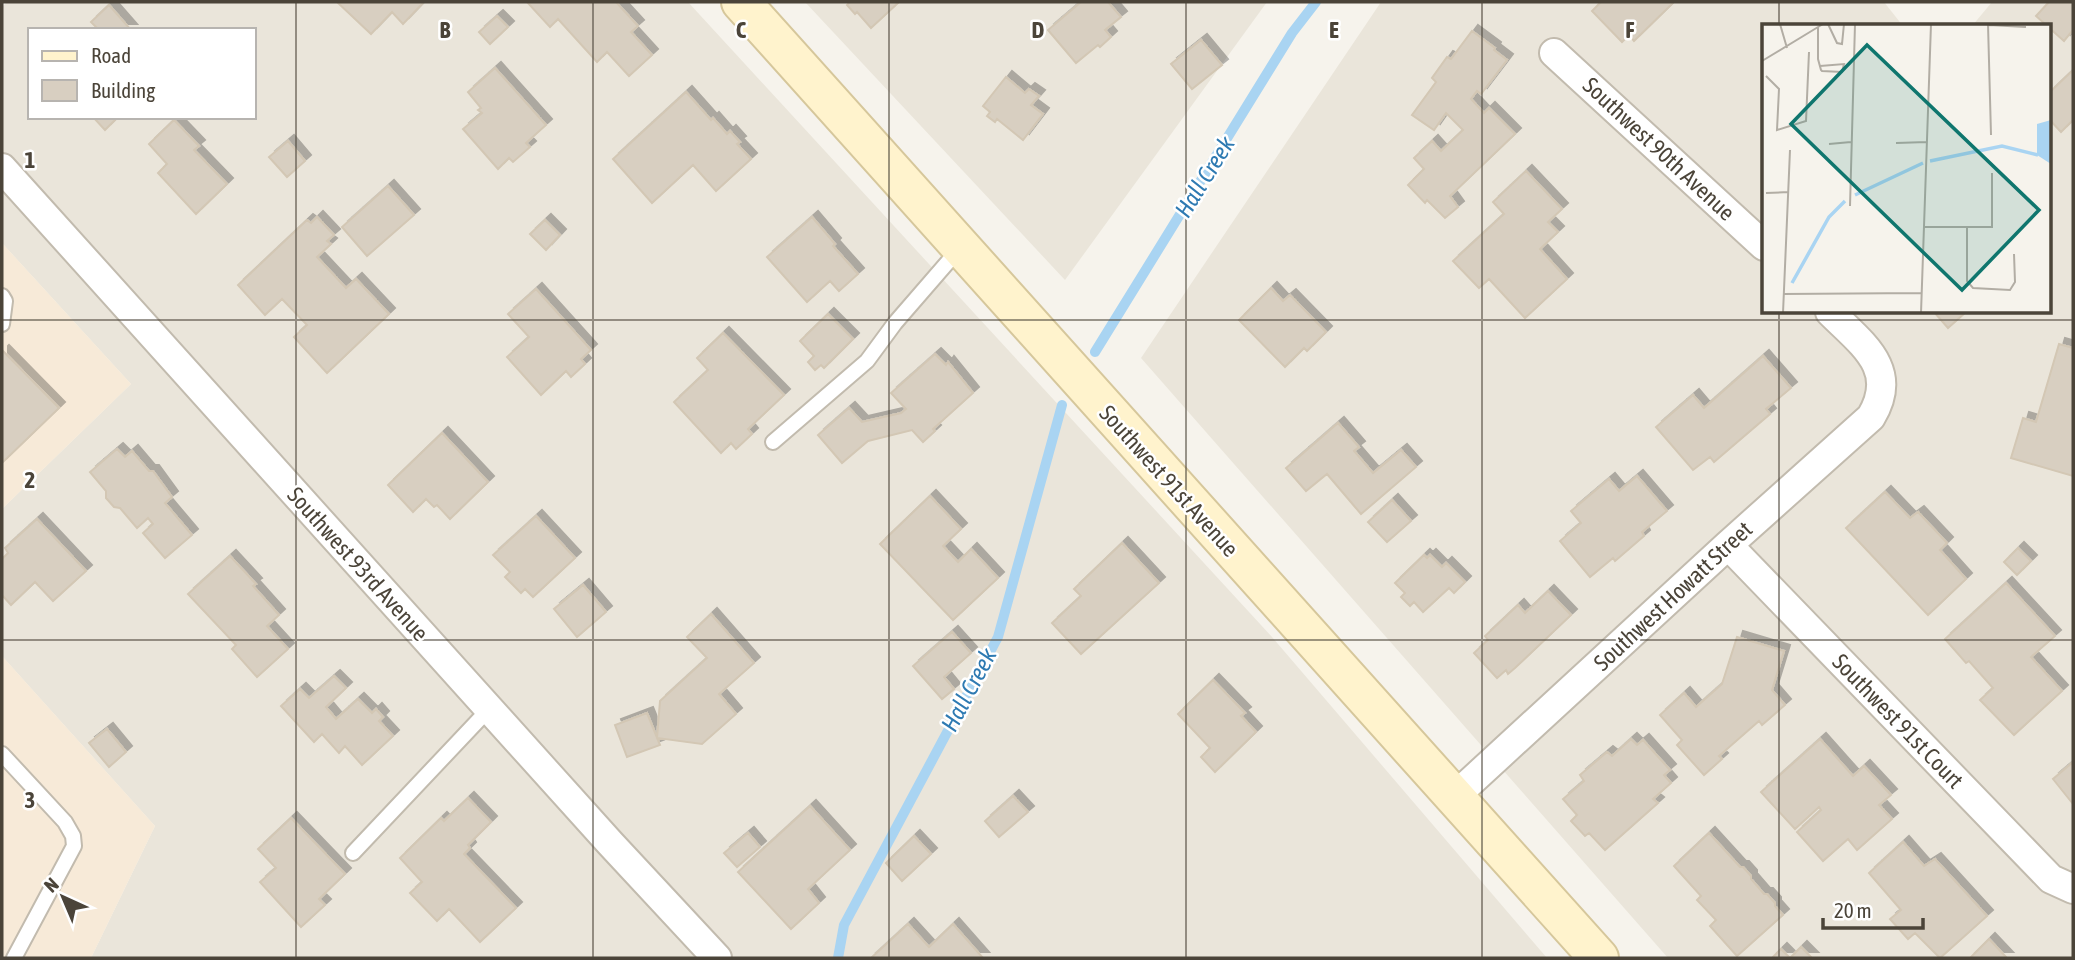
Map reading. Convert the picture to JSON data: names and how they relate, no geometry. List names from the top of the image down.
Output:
{
  "streets": {
    "street": [
      "Southwest 90th Avenue",
      "Southwest 91st Avenue",
      "Southwest 93rd Avenue",
      "Southwest Howatt Street",
      "Southwest 91st Court"
    ]
  },
  "crossings": [
    ["Southwest 91st Avenue", "Southwest Howatt Street"],
    ["Southwest Howatt Street", "Southwest 91st Court"]
  ],
  "water": ["Hall Creek"],
  "legend": ["Road", "Building"],
  "scale_bar": "20 m",
  "north": "top left",
  "grid": {
    "columns": [
      "B",
      "C",
      "D",
      "E",
      "F"
    ],
    "rows": ["1", "2", "3"]
  }
}
